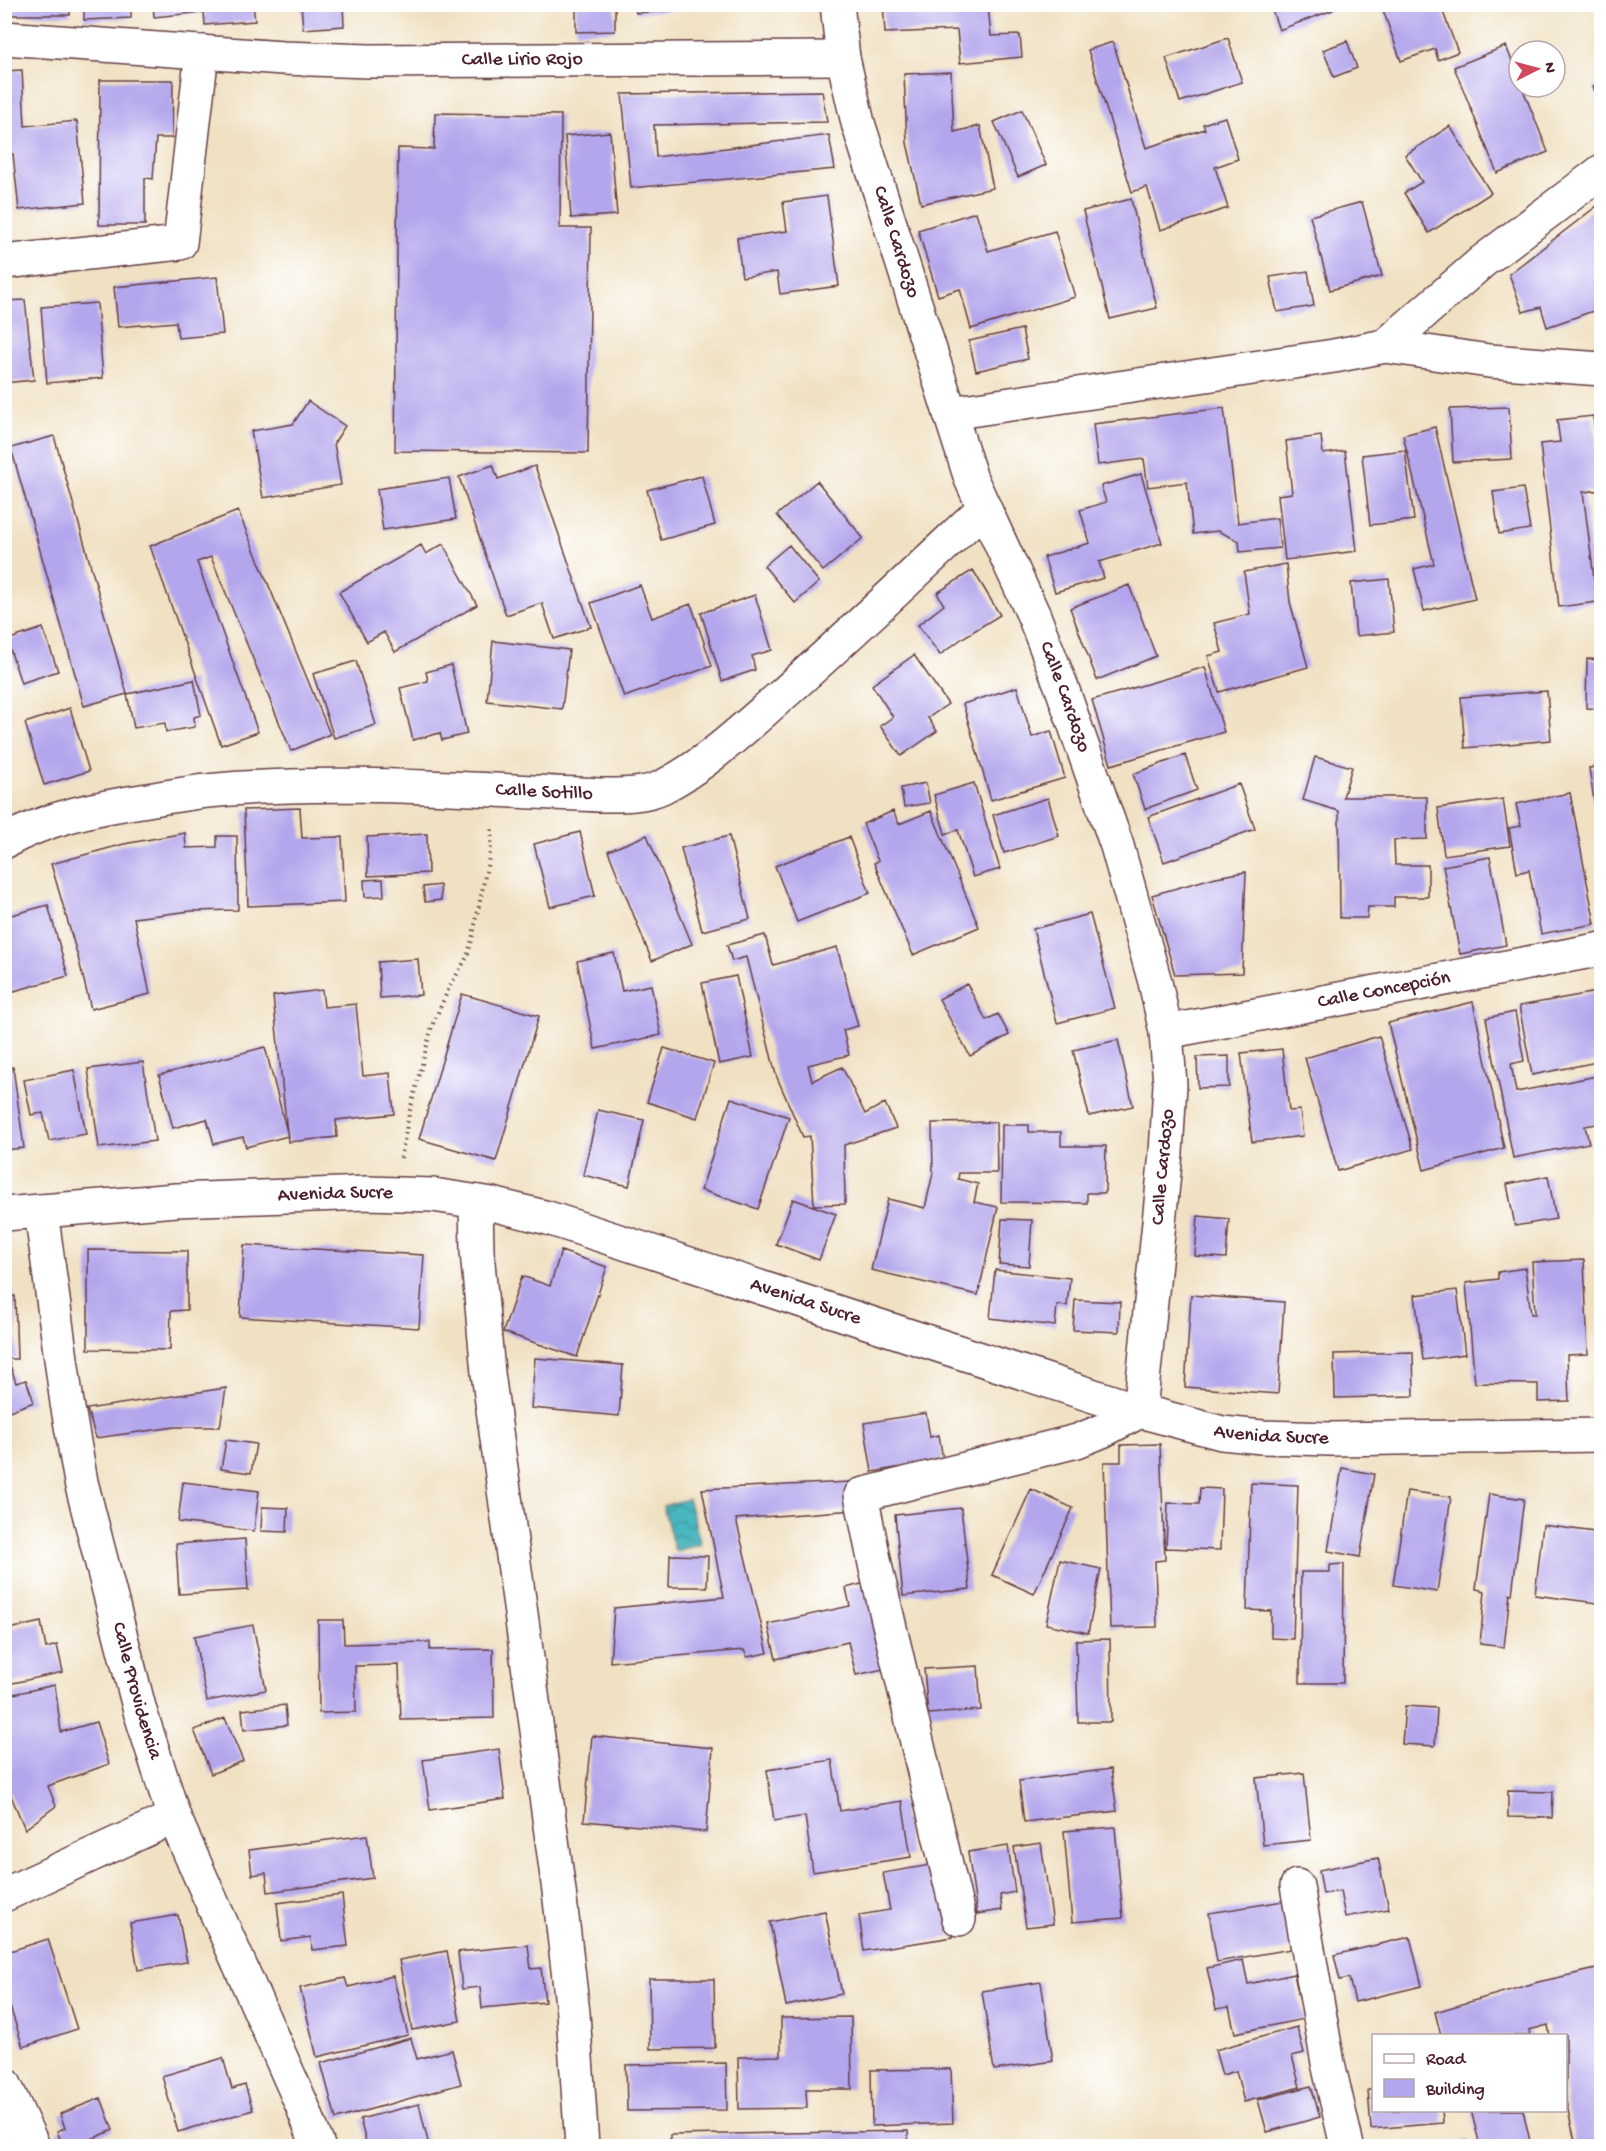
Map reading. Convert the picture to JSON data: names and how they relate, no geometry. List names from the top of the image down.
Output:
{
  "streets": {
    "street": [
      "Calle Lirio Rojo",
      "Calle Cardozo",
      "Calle Sotillo",
      "Calle Concepción",
      "Avenida Sucre",
      "Calle Providencia"
    ]
  },
  "crossings": [
    ["Calle Lirio Rojo", "Calle Cardozo"],
    ["Calle Cardozo", "Calle Sotillo"],
    ["Calle Cardozo", "Calle Concepción"],
    ["Calle Cardozo", "Avenida Sucre"],
    ["Avenida Sucre", "Calle Providencia"]
  ],
  "legend": ["Road", "Building"],
  "north": "right"
}
